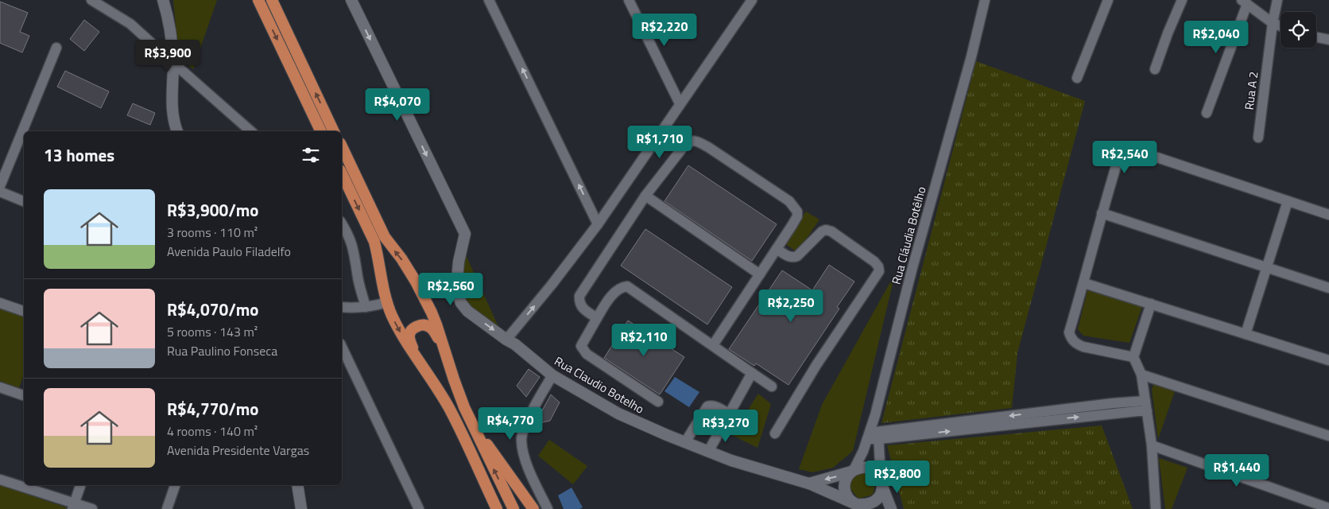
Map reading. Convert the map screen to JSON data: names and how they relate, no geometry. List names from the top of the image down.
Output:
{
  "streets": {
    "street": ["Rua A 2", "Rua Cláudia Botêlho", "Rua Claudio Botelho"]
  },
  "crossings": [
    ["Rua Cláudia Botêlho", "Rua Claudio Botelho"]
  ],
  "one_way": ["Rua Claudio Botelho"],
  "page": {
    "price": [
      "R$2,220",
      "R$2,040",
      "R$3,900",
      "R$4,070",
      "R$1,710",
      "R$2,540",
      "R$2,560",
      "R$2,250",
      "R$2,110",
      "R$4,770",
      "R$3,270",
      "R$1,440",
      "R$2,800"
    ],
    "heading": "13 homes",
    "list": [
      {
        "name": "R$3,900/mo",
        "note": "3 rooms · 110 m² · Avenida Paulo Filadelfo"
      },
      {
        "name": "R$4,070/mo",
        "note": "5 rooms · 143 m² · Rua Paulino Fonseca"
      },
      {
        "name": "R$4,770/mo",
        "note": "4 rooms · 140 m² · Avenida Presidente Vargas"
      }
    ]
  }
}
